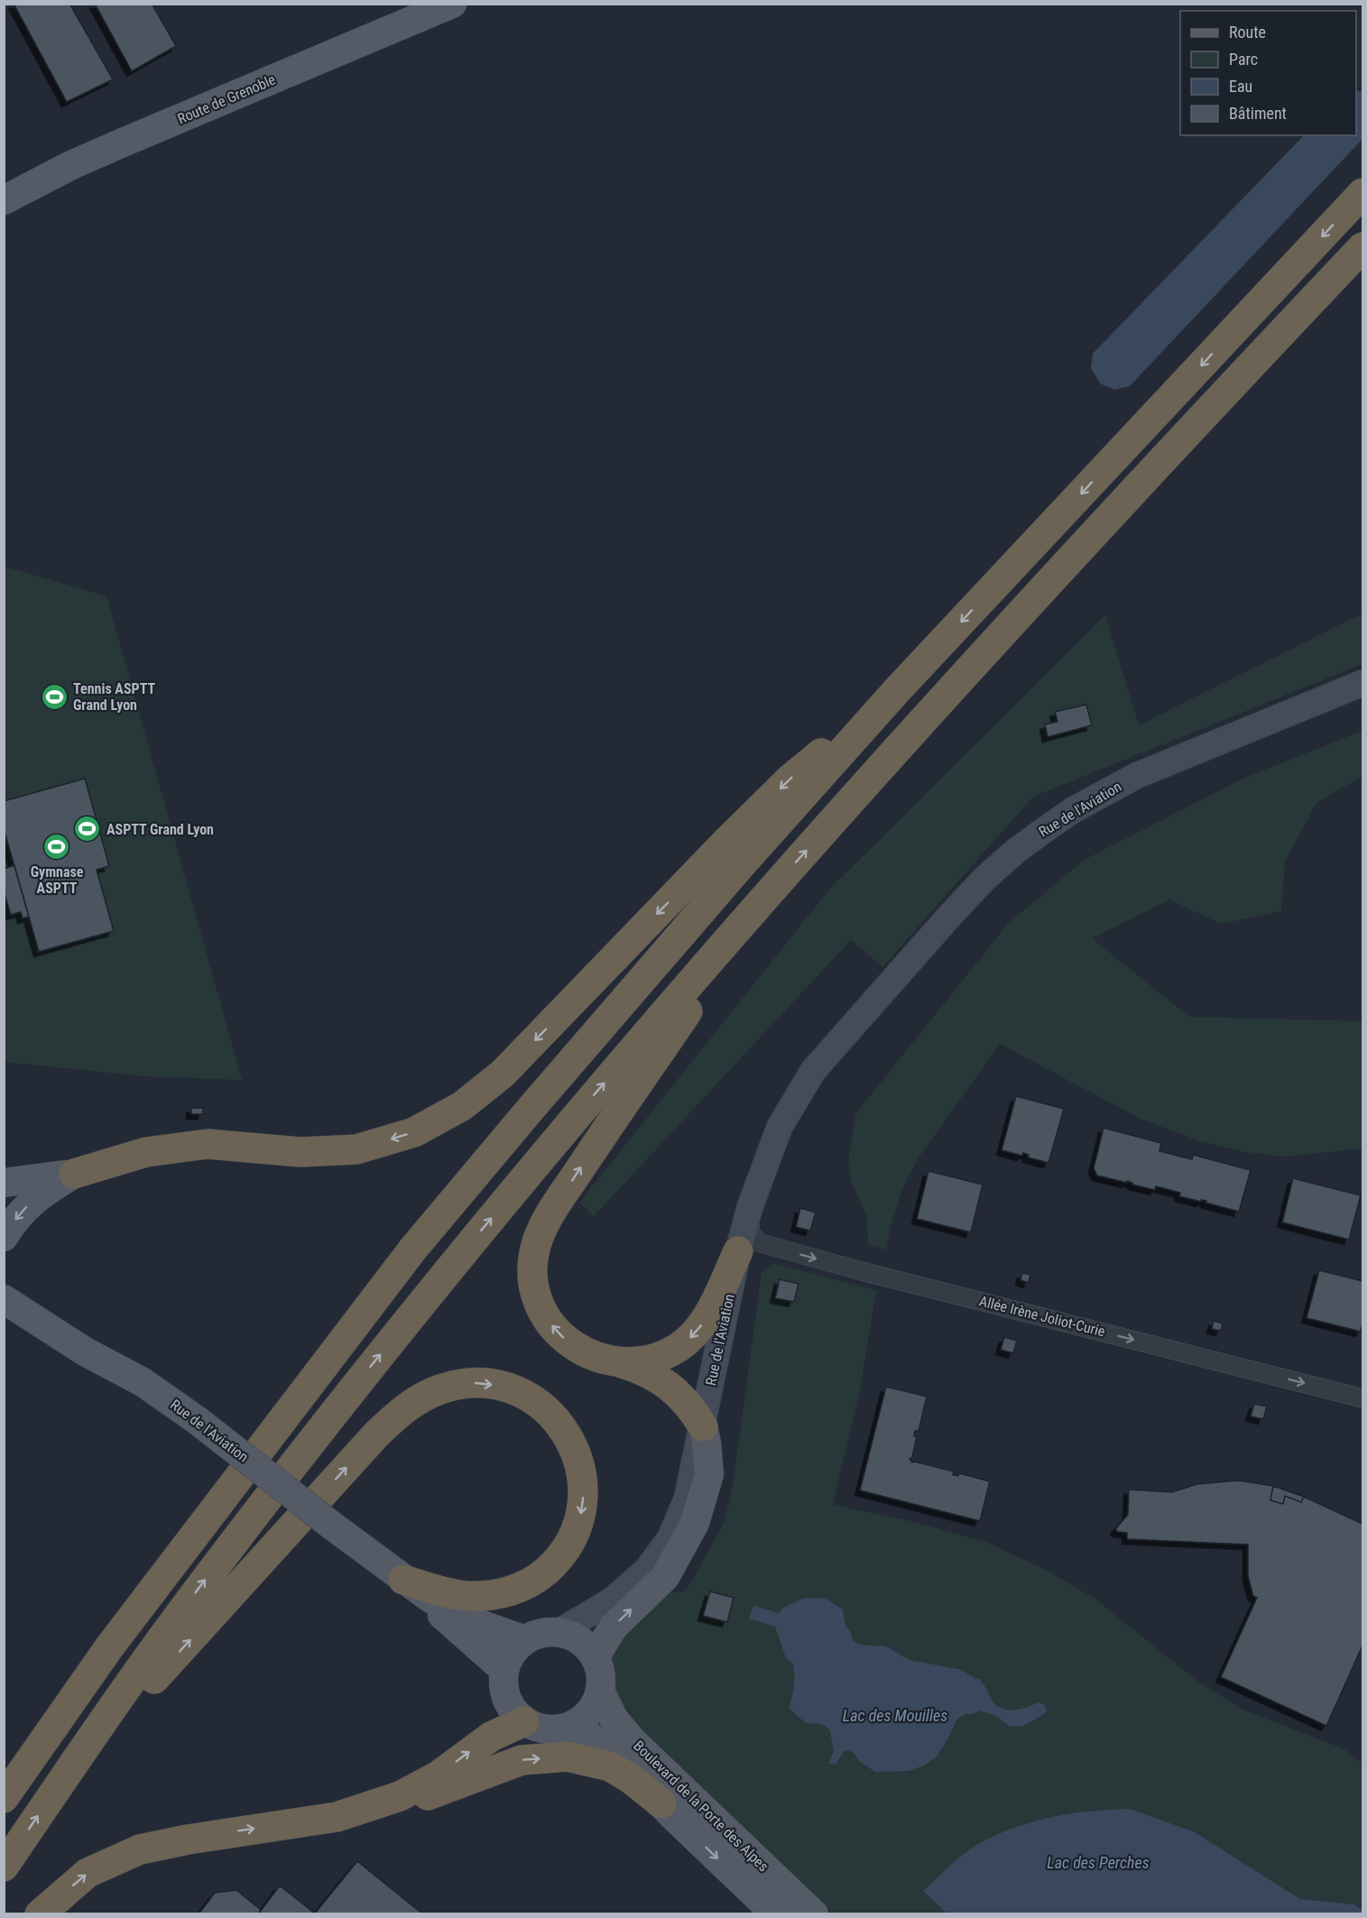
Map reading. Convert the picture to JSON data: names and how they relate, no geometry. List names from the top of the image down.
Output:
{
  "streets": {
    "main road": ["Route de Grenoble", "Rue de l'Aviation", "Boulevard de la Porte des Alpes"],
    "street": ["Allée Irène Joliot-Curie"]
  },
  "crossings": [
    ["Rue de l'Aviation", "Allée Irène Joliot-Curie"],
    ["Rue de l'Aviation", "Boulevard de la Porte des Alpes"]
  ],
  "one_way": ["Allée Irène Joliot-Curie"],
  "water": ["Lac des Mouilles", "Lac des Perches"],
  "places": {
    "sports": ["Tennis ASPTT Grand Lyon", "ASPTT Grand Lyon", "Gymnase ASPTT"]
  },
  "legend": [
    "Route",
    "Parc",
    "Eau",
    "Bâtiment"
  ]
}
